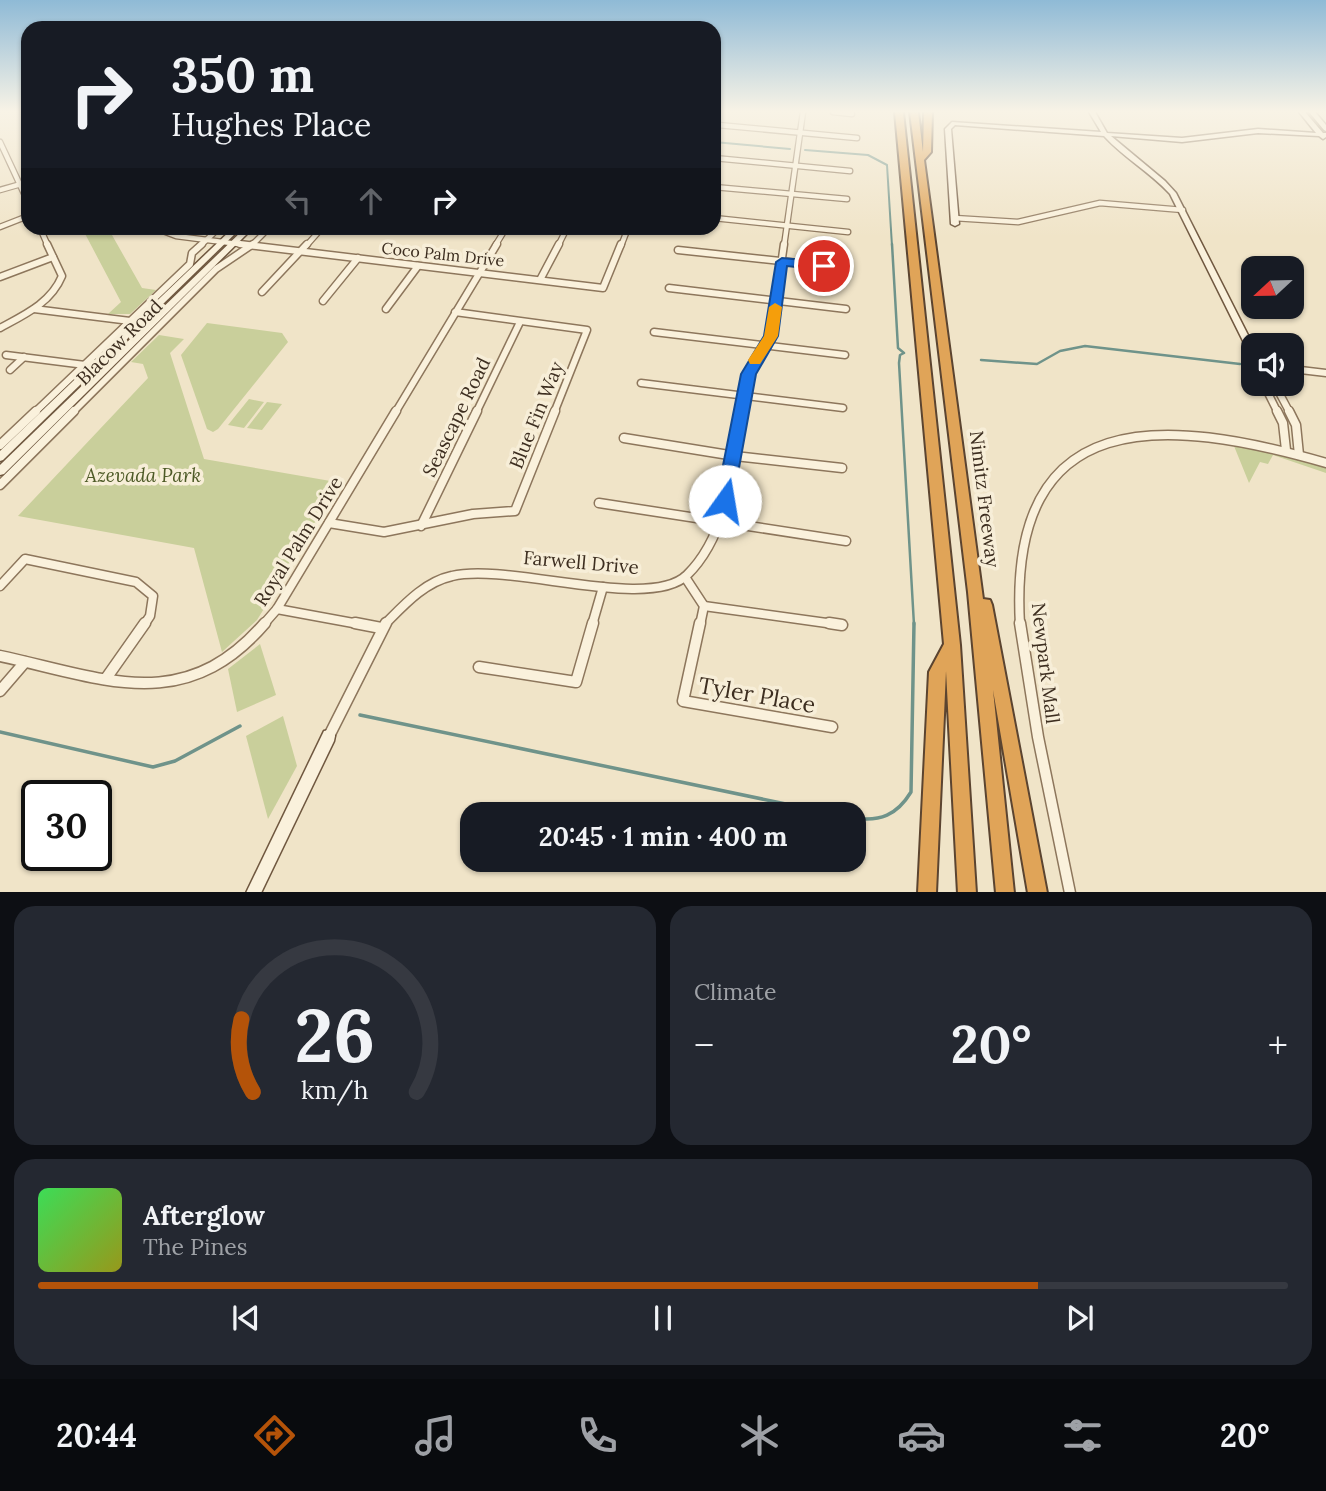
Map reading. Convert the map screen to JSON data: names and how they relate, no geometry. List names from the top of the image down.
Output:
{
  "streets": {
    "highway": ["Nimitz Freeway"],
    "street": [
      "Coco Palm Drive",
      "Blacow Road",
      "Blue Fin Way",
      "Seascape Road",
      "Royal Palm Drive",
      "Farwell Drive",
      "Newpark Mall",
      "Tyler Place"
    ]
  },
  "crossings": [
    ["Coco Palm Drive", "Blacow Road"],
    ["Coco Palm Drive", "Royal Palm Drive"],
    ["Blue Fin Way", "Seascape Road"]
  ],
  "parks": ["Azevada Park"],
  "north": "left",
  "page": {
    "turn": ["350 m", "Hughes Place"],
    "limit": "30",
    "trip": "20:45 · 1 min · 400 m",
    "tile": "Climate",
    "heat": ["−", "20°", "+"],
    "song": ["Afterglow", "The Pines"],
    "tabs": ["20:44", "20°"],
    "gauge": ["26", "km/h"]
  }
}
